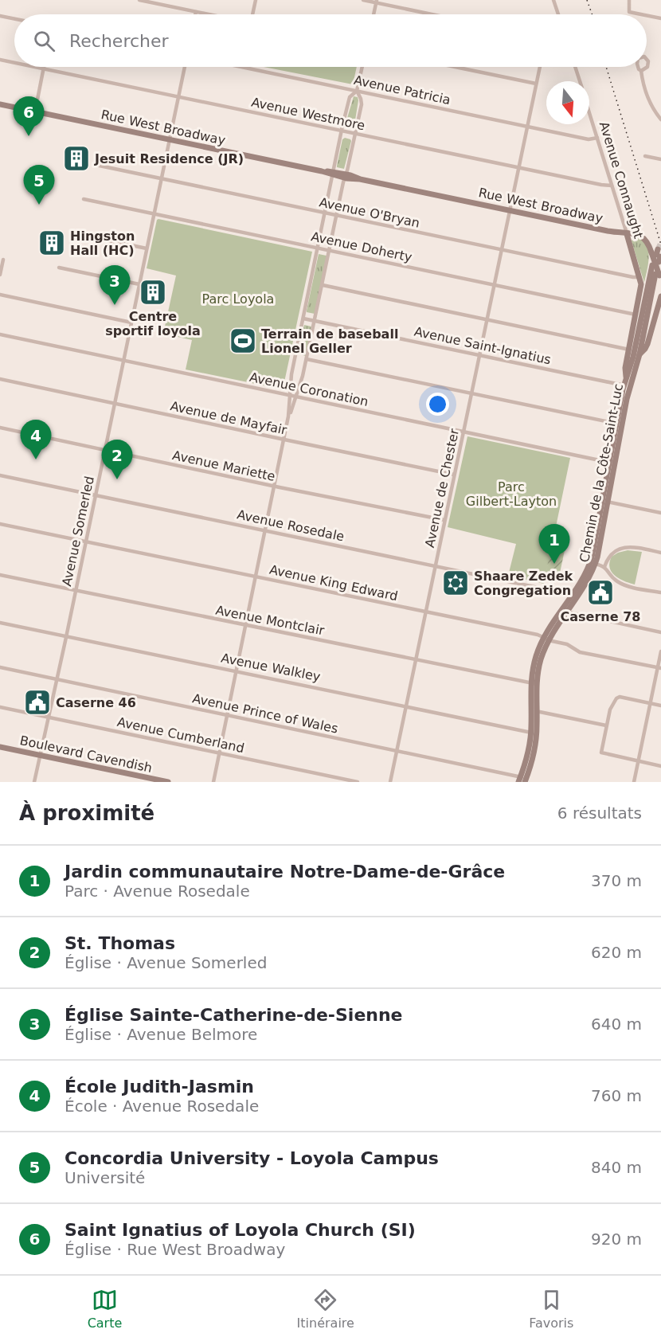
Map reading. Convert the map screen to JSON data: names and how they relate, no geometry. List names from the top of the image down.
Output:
{
  "streets": {
    "street": [
      "Avenue Patricia",
      "Avenue Westmore",
      "Rue West Broadway",
      "Avenue Connaught",
      "Avenue O'Bryan",
      "Avenue Doherty",
      "Avenue Saint-Ignatius",
      "Avenue Coronation",
      "Avenue de Mayfair",
      "Avenue Mariette",
      "Chemin de la Côte-Saint-Luc",
      "Avenue de Chester",
      "Avenue Rosedale",
      "Avenue Somerled",
      "Avenue King Edward",
      "Avenue Montclair",
      "Avenue Walkley",
      "Avenue Prince of Wales",
      "Avenue Cumberland",
      "Boulevard Cavendish"
    ]
  },
  "crossings": [
    ["Avenue Patricia", "Avenue Connaught"],
    ["Avenue Patricia", "Avenue de Chester"],
    ["Avenue Westmore", "Avenue Connaught"],
    ["Avenue Westmore", "Avenue de Chester"],
    ["Avenue Westmore", "Avenue Somerled"],
    ["Rue West Broadway", "Avenue Connaught"],
    ["Rue West Broadway", "Chemin de la Côte-Saint-Luc"],
    ["Rue West Broadway", "Avenue de Chester"],
    ["Rue West Broadway", "Avenue Somerled"],
    ["Avenue Connaught", "Avenue O'Bryan"],
    ["Avenue Connaught", "Chemin de la Côte-Saint-Luc"],
    ["Avenue O'Bryan", "Chemin de la Côte-Saint-Luc"],
    ["Avenue O'Bryan", "Avenue de Chester"],
    ["Avenue O'Bryan", "Avenue Somerled"],
    ["Avenue Doherty", "Chemin de la Côte-Saint-Luc"],
    ["Avenue Doherty", "Avenue de Chester"],
    ["Avenue Doherty", "Avenue Somerled"],
    ["Avenue Saint-Ignatius", "Chemin de la Côte-Saint-Luc"],
    ["Avenue Saint-Ignatius", "Avenue de Chester"],
    ["Avenue Coronation", "Chemin de la Côte-Saint-Luc"],
    ["Avenue Coronation", "Avenue de Chester"],
    ["Avenue Coronation", "Avenue Somerled"],
    ["Avenue de Mayfair", "Avenue de Chester"],
    ["Avenue de Mayfair", "Avenue Somerled"],
    ["Avenue Mariette", "Avenue de Chester"],
    ["Avenue Mariette", "Avenue Somerled"],
    ["Chemin de la Côte-Saint-Luc", "Avenue Rosedale"],
    ["Chemin de la Côte-Saint-Luc", "Avenue King Edward"],
    ["Chemin de la Côte-Saint-Luc", "Avenue Montclair"],
    ["Chemin de la Côte-Saint-Luc", "Avenue Walkley"],
    ["Chemin de la Côte-Saint-Luc", "Avenue Prince of Wales"],
    ["Avenue de Chester", "Avenue Rosedale"],
    ["Avenue de Chester", "Avenue King Edward"],
    ["Avenue de Chester", "Avenue Montclair"],
    ["Avenue de Chester", "Avenue Walkley"],
    ["Avenue de Chester", "Avenue Prince of Wales"],
    ["Avenue Rosedale", "Avenue Somerled"],
    ["Avenue Somerled", "Avenue King Edward"],
    ["Avenue Somerled", "Avenue Montclair"],
    ["Avenue Somerled", "Avenue Walkley"],
    ["Avenue Somerled", "Avenue Prince of Wales"],
    ["Avenue Somerled", "Avenue Cumberland"],
    ["Avenue Somerled", "Boulevard Cavendish"]
  ],
  "parks": ["Parc Loyola", "Parc Gilbert-Layton"],
  "places": {
    "building": ["Jesuit Residence (JR)", "Hingston Hall (HC)", "Centre sportif loyola"],
    "sports": ["Terrain de baseball Lionel Geller"],
    "synagogue": ["Shaare Zedek Congregation"],
    "public building": ["Caserne 78", "Caserne 46"]
  },
  "north": "bottom",
  "page": {
    "search": "Rechercher",
    "pins": [
      "6",
      "5",
      "3",
      "4",
      "2",
      "1"
    ],
    "heading": ["À proximité", "6 résultats"],
    "list": [
      {
        "mark": "1",
        "name": "Jardin communautaire Notre-Dame-de-Grâce",
        "note": "Parc · Avenue Rosedale",
        "value": "370 m"
      },
      {
        "mark": "2",
        "name": "St. Thomas",
        "note": "Église · Avenue Somerled",
        "value": "620 m"
      },
      {
        "mark": "3",
        "name": "Église Sainte-Catherine-de-Sienne",
        "note": "Église · Avenue Belmore",
        "value": "640 m"
      },
      {
        "mark": "4",
        "name": "École Judith-Jasmin",
        "note": "École · Avenue Rosedale",
        "value": "760 m"
      },
      {
        "mark": "5",
        "name": "Concordia University - Loyola Campus",
        "note": "Université",
        "value": "840 m"
      },
      {
        "mark": "6",
        "name": "Saint Ignatius of Loyola Church (SI)",
        "note": "Église · Rue West Broadway",
        "value": "920 m"
      }
    ],
    "nav": ["Carte", "Itinéraire", "Favoris"]
  }
}
